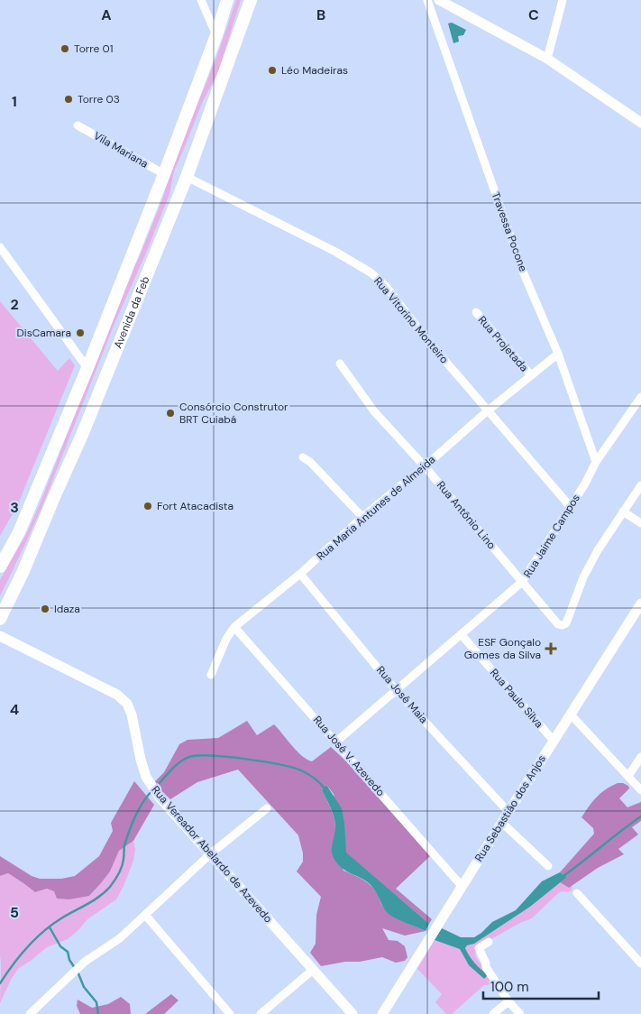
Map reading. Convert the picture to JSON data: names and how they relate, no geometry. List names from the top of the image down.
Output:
{
  "streets": {
    "main road": ["Avenida da Feb"],
    "street": [
      "Vila Mariana",
      "Travessa Pocone",
      "Rua Vitorino Monteiro",
      "Rua Projetada",
      "Rua Maria Antunes de Almeida",
      "Rua Antônio Lino",
      "Rua Jaime Campos",
      "Rua José Maia",
      "Rua Paulo Silva",
      "Rua José V. Azevedo",
      "Rua Sebastião dos Anjos",
      "Rua Vereador Abelardo de Azevedo"
    ]
  },
  "crossings": [
    ["Vila Mariana", "Avenida da Feb"],
    ["Travessa Pocone", "Rua Maria Antunes de Almeida"],
    ["Travessa Pocone", "Rua Jaime Campos"],
    ["Avenida da Feb", "Rua Vitorino Monteiro"],
    ["Rua Vitorino Monteiro", "Rua Maria Antunes de Almeida"],
    ["Rua Vitorino Monteiro", "Rua Jaime Campos"],
    ["Rua Projetada", "Rua Maria Antunes de Almeida"],
    ["Rua Maria Antunes de Almeida", "Rua Antônio Lino"],
    ["Rua Maria Antunes de Almeida", "Rua José Maia"],
    ["Rua Maria Antunes de Almeida", "Rua José V. Azevedo"],
    ["Rua Antônio Lino", "Rua Jaime Campos"],
    ["Rua Jaime Campos", "Rua José Maia"],
    ["Rua Jaime Campos", "Rua Paulo Silva"],
    ["Rua Jaime Campos", "Rua José V. Azevedo"],
    ["Rua José Maia", "Rua Sebastião dos Anjos"],
    ["Rua Paulo Silva", "Rua Sebastião dos Anjos"],
    ["Rua José V. Azevedo", "Rua Sebastião dos Anjos"]
  ],
  "places": {
    "other": [
      "Torre 01",
      "Léo Madeiras",
      "Torre 03",
      "DisCamara",
      "Consórcio Construtor BRT Cuiabá",
      "Fort Atacadista",
      "Idaza"
    ],
    "health": ["ESF Gonçalo Gomes da Silva"]
  },
  "scale_bar": "100 m",
  "grid": {
    "columns": ["A", "B", "C"],
    "rows": [
      "1",
      "2",
      "3",
      "4",
      "5"
    ]
  }
}
